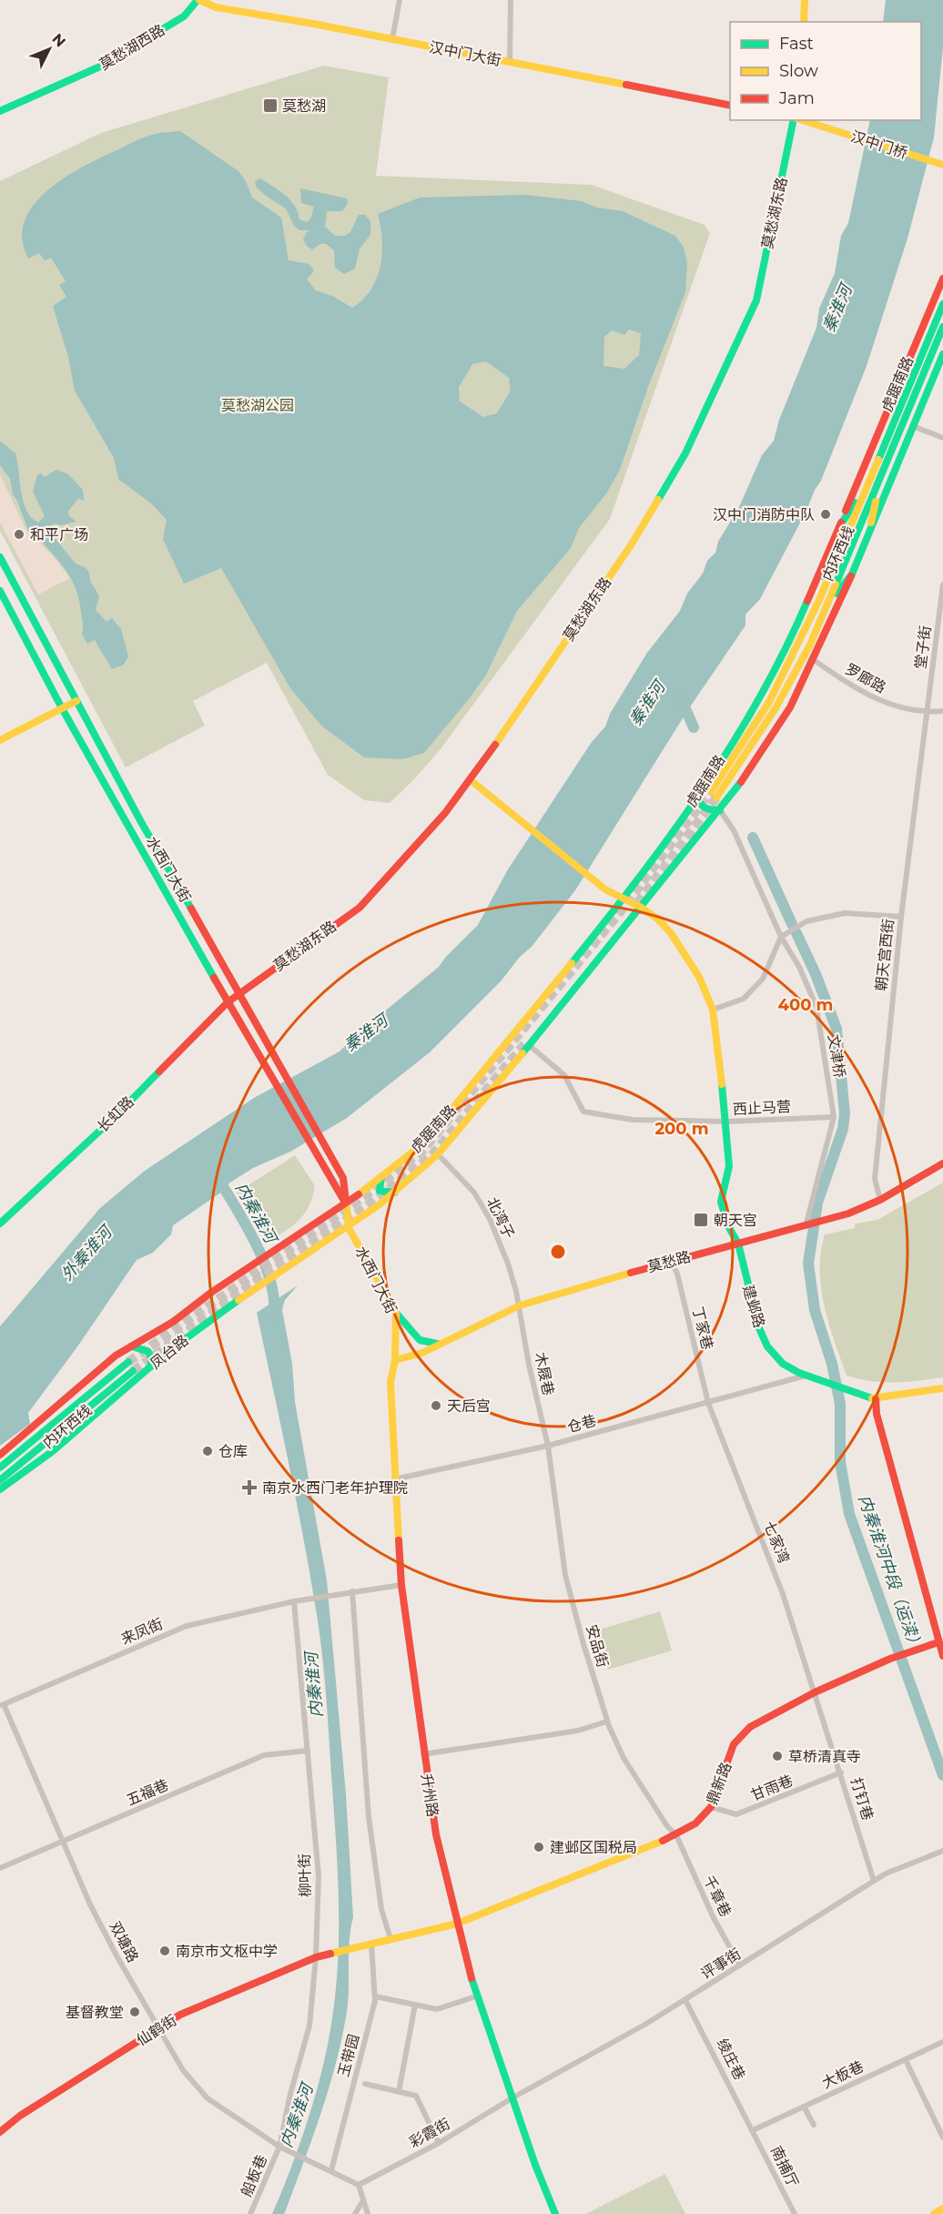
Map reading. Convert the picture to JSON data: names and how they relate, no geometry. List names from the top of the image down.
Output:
{
  "streets": {
    "main road": [
      "莫愁湖西路",
      "汉中门大街",
      "汉中门桥",
      "莫愁湖东路",
      "虎踞南路",
      "内环西线",
      "水西门大街",
      "长虹路",
      "莫愁路",
      "建邺路",
      "凤台路",
      "鼎新路",
      "升州路",
      "仙鹤街"
    ],
    "street": [
      "堂子街",
      "罗廊路",
      "朝天宫西街",
      "文津桥",
      "西止马营",
      "北湾子",
      "丁家巷",
      "木屐巷",
      "仓巷",
      "七家湾",
      "来凤街",
      "安品街",
      "甘雨巷",
      "五福巷",
      "打钉巷",
      "柳叶街",
      "千章巷",
      "双塘路",
      "评事街",
      "玉带园",
      "绫庄巷",
      "大板巷",
      "彩霞街",
      "南捕厅",
      "船板巷"
    ]
  },
  "crossings": [
    ["莫愁湖西路", "汉中门大街"],
    ["莫愁湖东路", "水西门大街"],
    ["莫愁湖东路", "长虹路"],
    ["莫愁湖东路", "建邺路"],
    ["虎踞南路", "罗廊路"],
    ["虎踞南路", "水西门大街"],
    ["虎踞南路", "文津桥"],
    ["虎踞南路", "西止马营"],
    ["虎踞南路", "北湾子"],
    ["虎踞南路", "建邺路"],
    ["虎踞南路", "凤台路"],
    ["堂子街", "罗廊路"],
    ["堂子街", "朝天宫西街"],
    ["罗廊路", "朝天宫西街"],
    ["水西门大街", "长虹路"],
    ["水西门大街", "莫愁路"],
    ["水西门大街", "凤台路"],
    ["水西门大街", "升州路"],
    ["朝天宫西街", "莫愁路"],
    ["文津桥", "西止马营"],
    ["文津桥", "莫愁路"],
    ["西止马营", "建邺路"],
    ["北湾子", "莫愁路"],
    ["北湾子", "木屐巷"],
    ["莫愁路", "建邺路"],
    ["莫愁路", "丁家巷"],
    ["莫愁路", "木屐巷"],
    ["莫愁路", "升州路"],
    ["建邺路", "仓巷"],
    ["丁家巷", "仓巷"],
    ["丁家巷", "七家湾"],
    ["木屐巷", "仓巷"],
    ["木屐巷", "安品街"],
    ["仓巷", "七家湾"],
    ["仓巷", "安品街"],
    ["仓巷", "升州路"],
    ["七家湾", "鼎新路"],
    ["七家湾", "打钉巷"],
    ["来凤街", "柳叶街"],
    ["来凤街", "双塘路"],
    ["安品街", "鼎新路"],
    ["安品街", "千章巷"],
    ["鼎新路", "甘雨巷"],
    ["鼎新路", "升州路"],
    ["鼎新路", "打钉巷"],
    ["鼎新路", "千章巷"],
    ["甘雨巷", "打钉巷"],
    ["五福巷", "柳叶街"],
    ["五福巷", "双塘路"],
    ["升州路", "评事街"],
    ["升州路", "彩霞街"],
    ["打钉巷", "评事街"],
    ["柳叶街", "双塘路"],
    ["柳叶街", "仙鹤街"],
    ["柳叶街", "船板巷"],
    ["千章巷", "评事街"],
    ["双塘路", "仙鹤街"],
    ["双塘路", "玉带园"],
    ["双塘路", "船板巷"],
    ["评事街", "绫庄巷"],
    ["评事街", "彩霞街"],
    ["仙鹤街", "玉带园"],
    ["绫庄巷", "大板巷"],
    ["绫庄巷", "南捕厅"],
    ["大板巷", "南捕厅"]
  ],
  "water": [
    "秦淮河",
    "内秦淮河",
    "外秦淮河",
    "内秦淮河中段（运渎）"
  ],
  "parks": ["莫愁湖公园"],
  "places": {
    "transit": ["莫愁湖", "朝天宫"],
    "other": [
      "汉中门消防中队",
      "和平广场",
      "天后宫",
      "仓库",
      "草桥清真寺",
      "建邺区国税局",
      "南京市文枢中学",
      "基督教堂"
    ],
    "health": ["南京水西门老年护理院"]
  },
  "legend": ["Fast", "Slow", "Jam"],
  "north": "top right",
  "rings": ["400 m", "200 m"]
}
